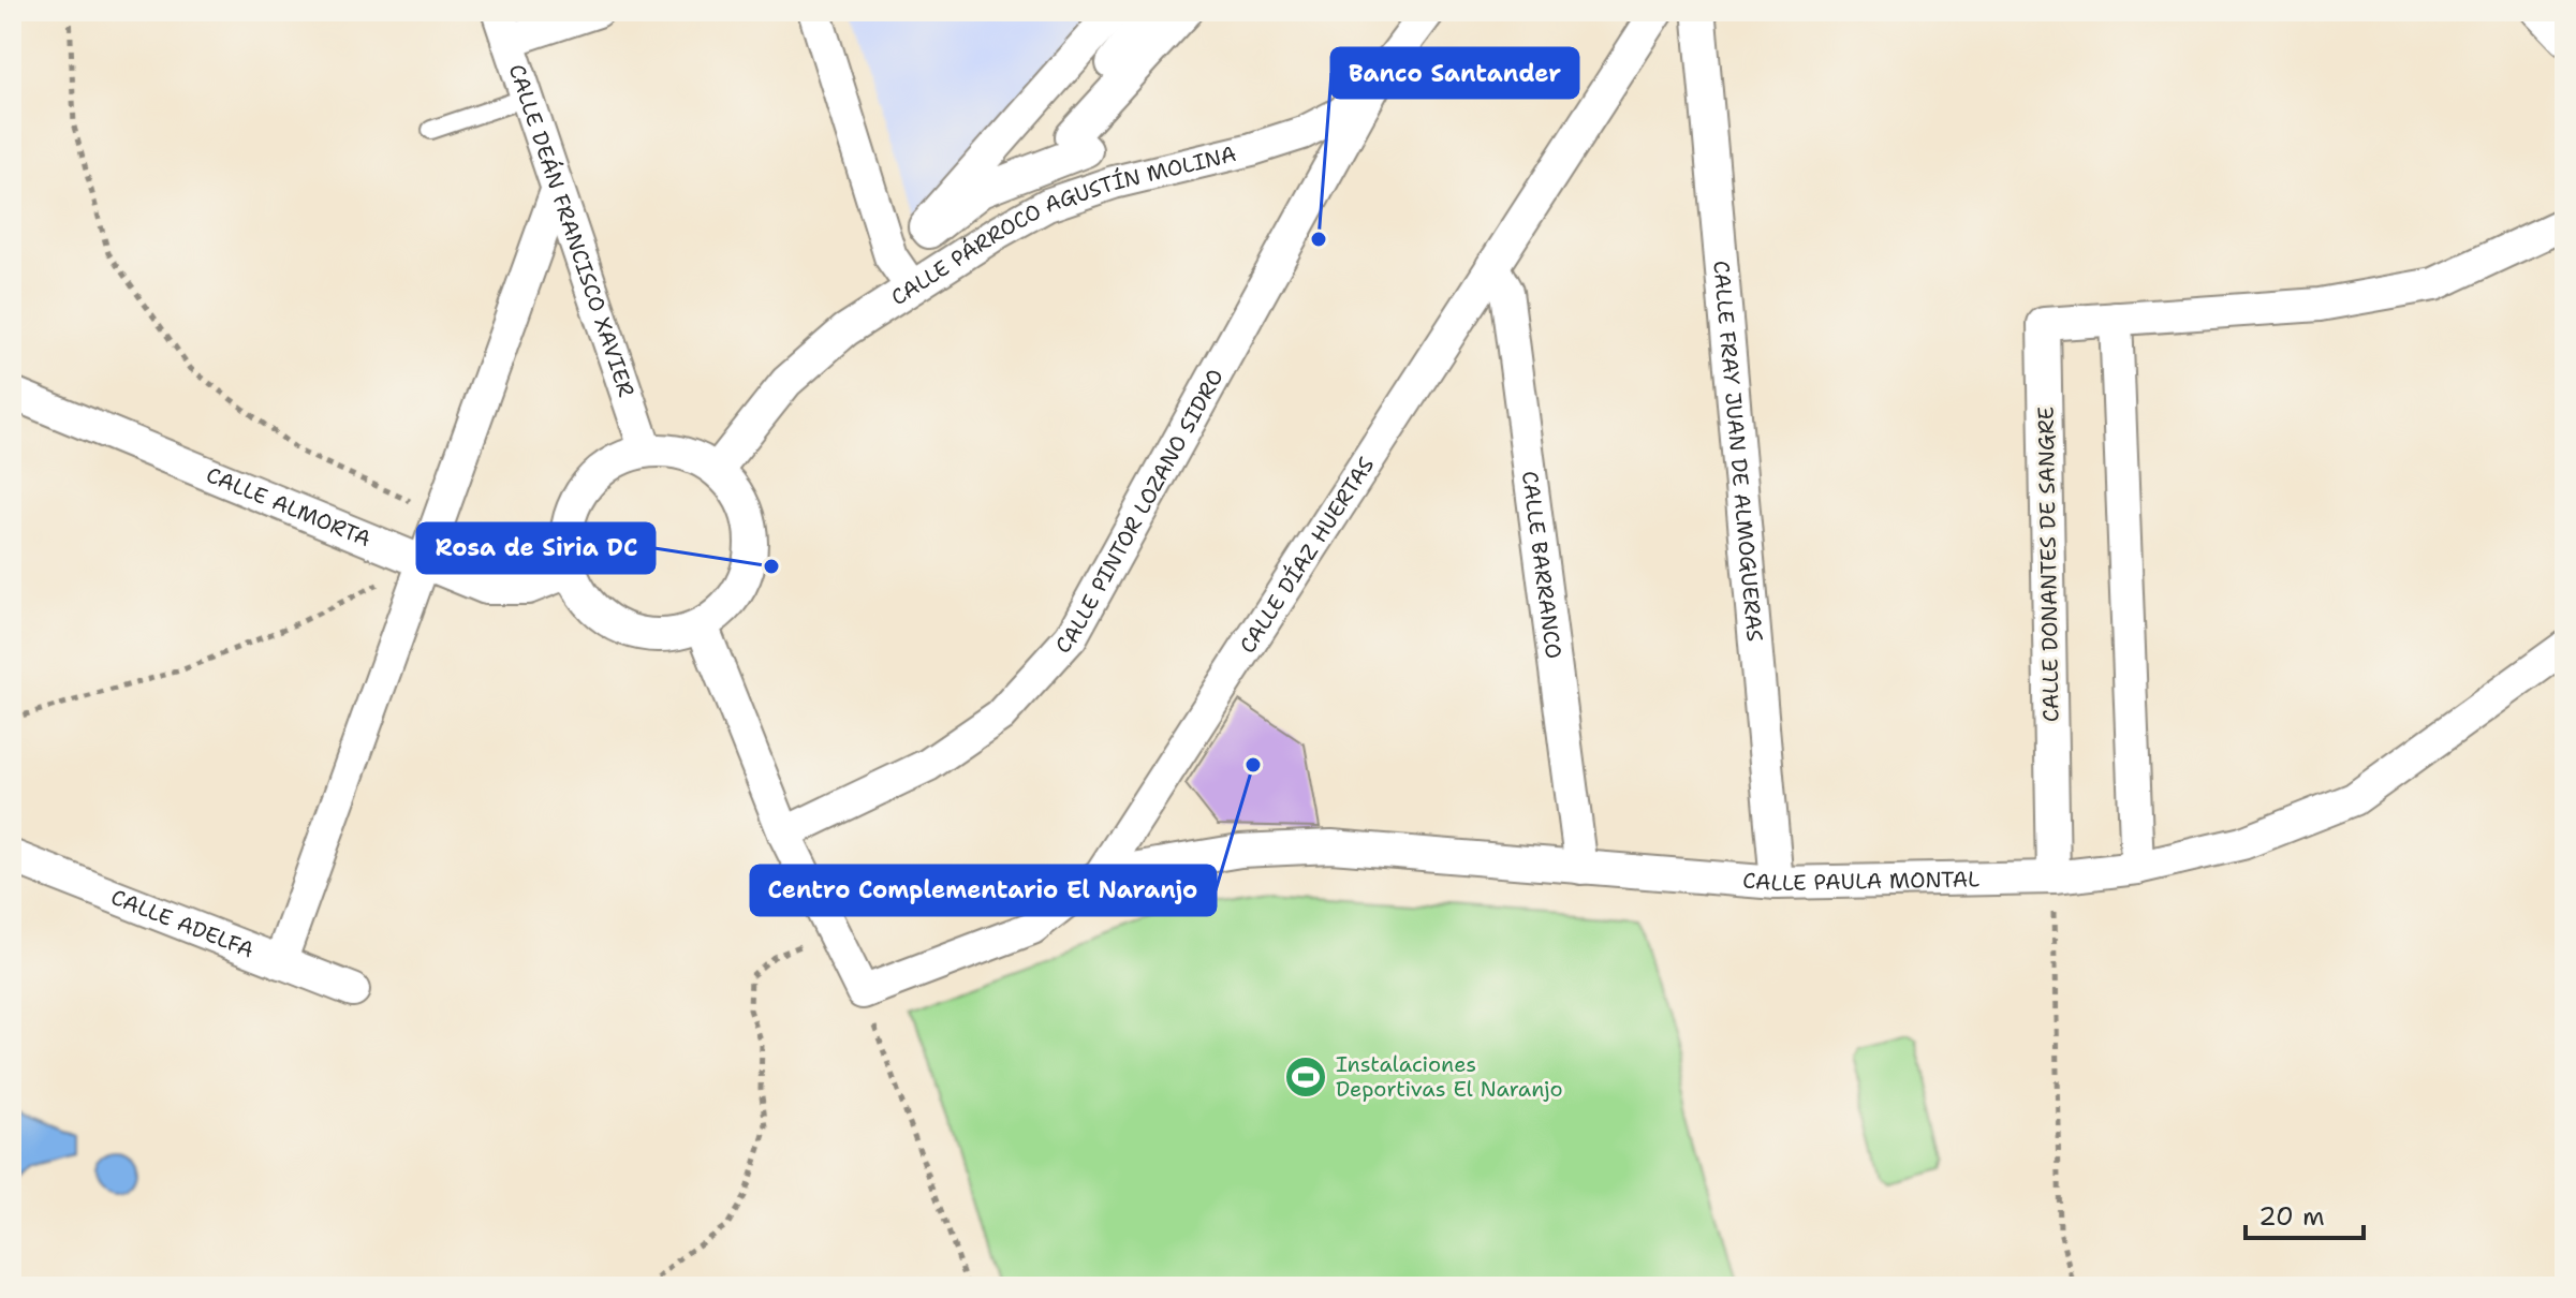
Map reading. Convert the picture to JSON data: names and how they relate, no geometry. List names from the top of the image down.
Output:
{
  "streets": {
    "street": [
      "CALLE PÁRROCO AGUSTÍN MOLINA",
      "CALLE DEÁN FRANCISCO XAVIER",
      "CALLE FRAY JUAN DE ALMOGUERAS",
      "CALLE ALMORTA",
      "CALLE PINTOR LOZANO SIDRO",
      "CALLE DÍAZ HUERTAS",
      "CALLE DONANTES DE SANGRE",
      "CALLE BARRANCO",
      "CALLE PAULA MONTAL",
      "CALLE ADELFA"
    ]
  },
  "crossings": [
    ["CALLE PÁRROCO AGUSTÍN MOLINA", "CALLE DEÁN FRANCISCO XAVIER"],
    ["CALLE PÁRROCO AGUSTÍN MOLINA", "CALLE ALMORTA"],
    ["CALLE PÁRROCO AGUSTÍN MOLINA", "CALLE PINTOR LOZANO SIDRO"],
    ["CALLE DEÁN FRANCISCO XAVIER", "CALLE ALMORTA"],
    ["CALLE FRAY JUAN DE ALMOGUERAS", "CALLE PAULA MONTAL"],
    ["CALLE DÍAZ HUERTAS", "CALLE BARRANCO"],
    ["CALLE DÍAZ HUERTAS", "CALLE PAULA MONTAL"],
    ["CALLE DONANTES DE SANGRE", "CALLE PAULA MONTAL"],
    ["CALLE BARRANCO", "CALLE PAULA MONTAL"]
  ],
  "places": {
    "other": ["Banco Santander", "Rosa de Siria DC", "Centro Complementario El Naranjo"],
    "sports": ["Instalaciones Deportivas El Naranjo"]
  },
  "scale_bar": "20 m"
}
